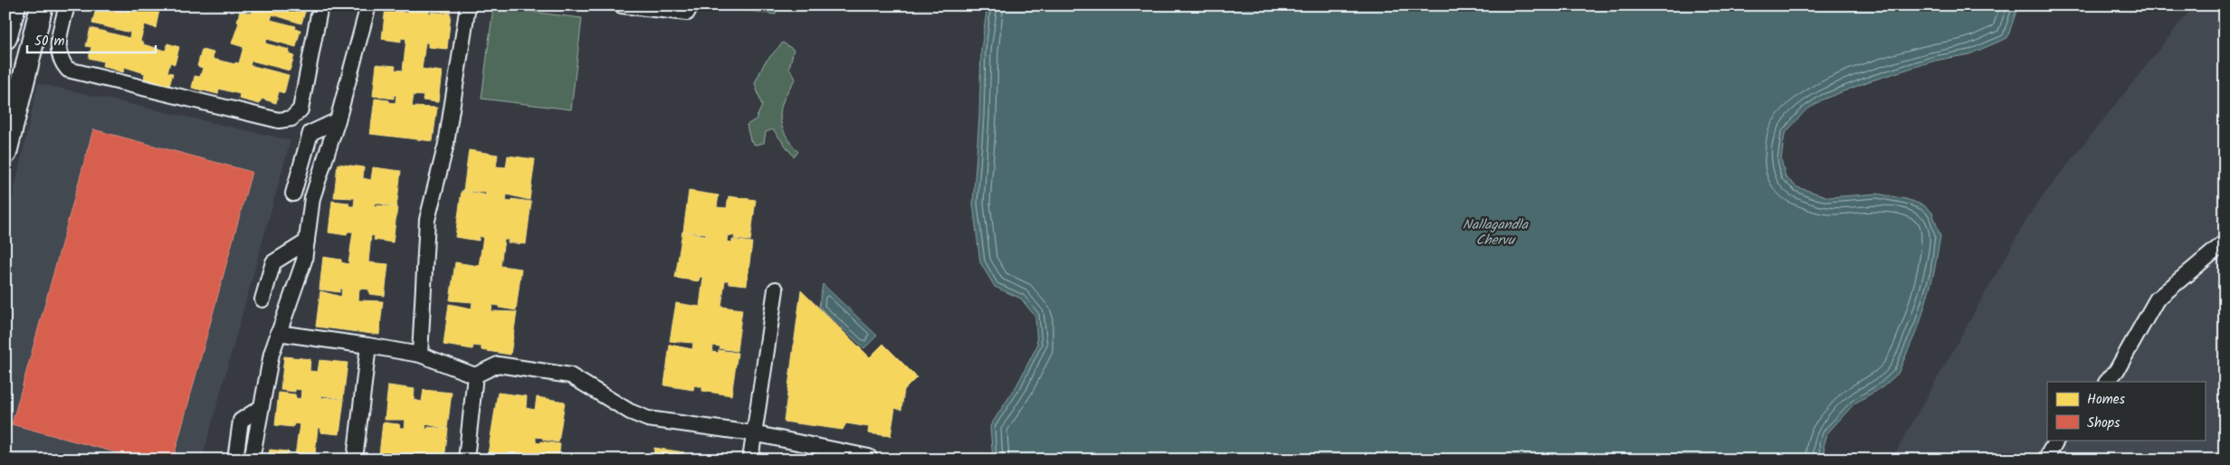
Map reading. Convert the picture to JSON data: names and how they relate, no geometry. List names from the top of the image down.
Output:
{
  "water": ["Nallagandla Chervu"],
  "legend": ["Homes", "Shops"],
  "scale_bar": "50 m"
}
